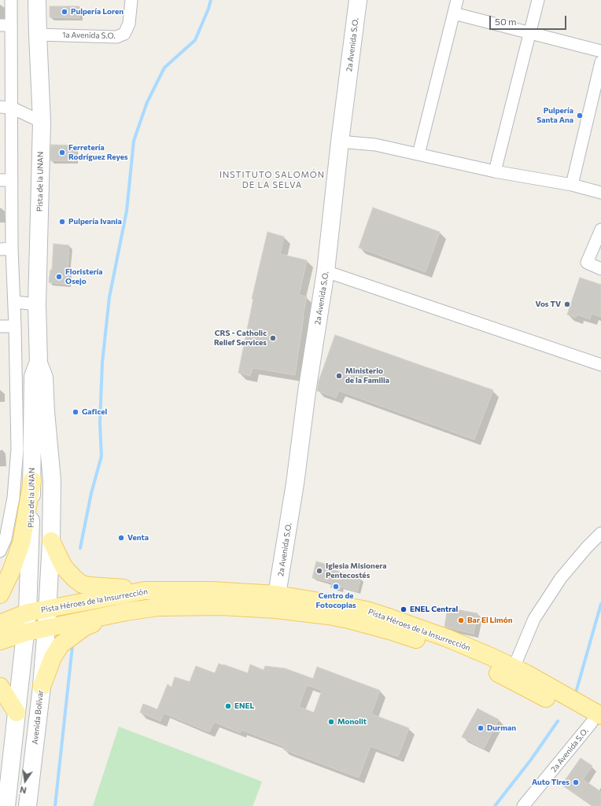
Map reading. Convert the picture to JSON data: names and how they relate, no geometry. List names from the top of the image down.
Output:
{
  "streets": {
    "main road": [
      "2a Avenida S.O.",
      "Pista de la UNAN",
      "Pista Héroes de la Insurrección",
      "Avenida Bolívar"
    ],
    "street": ["1a Avenida S.O."]
  },
  "crossings": [
    ["1a Avenida S.O.", "Pista de la UNAN"],
    ["2a Avenida S.O.", "Pista Héroes de la Insurrección"],
    ["Pista de la UNAN", "Pista Héroes de la Insurrección"],
    ["Pista de la UNAN", "Avenida Bolívar"],
    ["Pista Héroes de la Insurrección", "Avenida Bolívar"]
  ],
  "districts": ["INSTITUTO SALOMÓN DE LA SELVA"],
  "places": [
    "Pulpería Loren",
    "Pulpería Santa Ana",
    "Ferretería Rodríguez Reyes",
    "Pulpería Ivania",
    "Floristería Osejo",
    "Vos TV",
    "CRS - Catholic Relief Services",
    "Ministerio de la Familia",
    "Gaficel",
    "Venta",
    "Iglesia Misionera Pentecostés",
    "Centro de Fotocopias",
    "ENEL Central",
    "Bar El Limón",
    "ENEL",
    "Monolit",
    "Durman",
    "Auto Tires"
  ],
  "scale_bar": "50 m",
  "north": "bottom"
}
